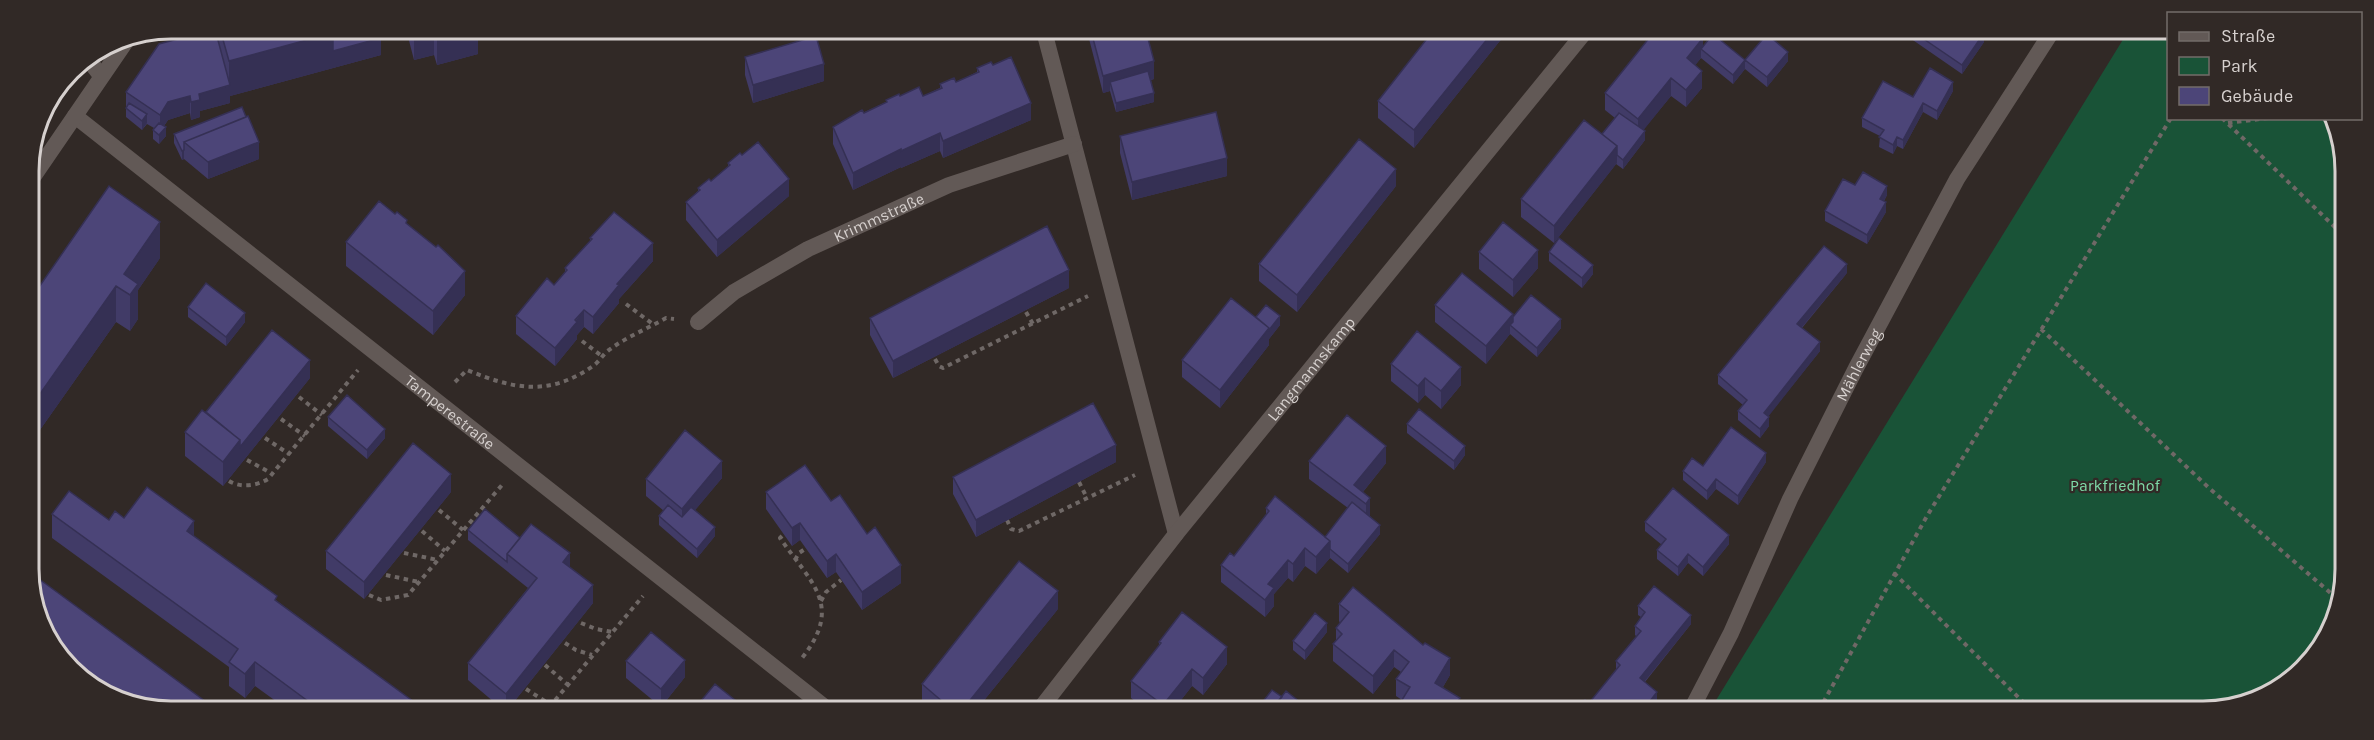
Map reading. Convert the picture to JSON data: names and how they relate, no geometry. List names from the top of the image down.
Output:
{
  "streets": {
    "street": [
      "Krimmstraße",
      "Mählerweg",
      "Langmannskamp",
      "Tamperestraße"
    ]
  },
  "parks": ["Parkfriedhof"],
  "legend": ["Straße", "Park", "Gebäude"]
}
